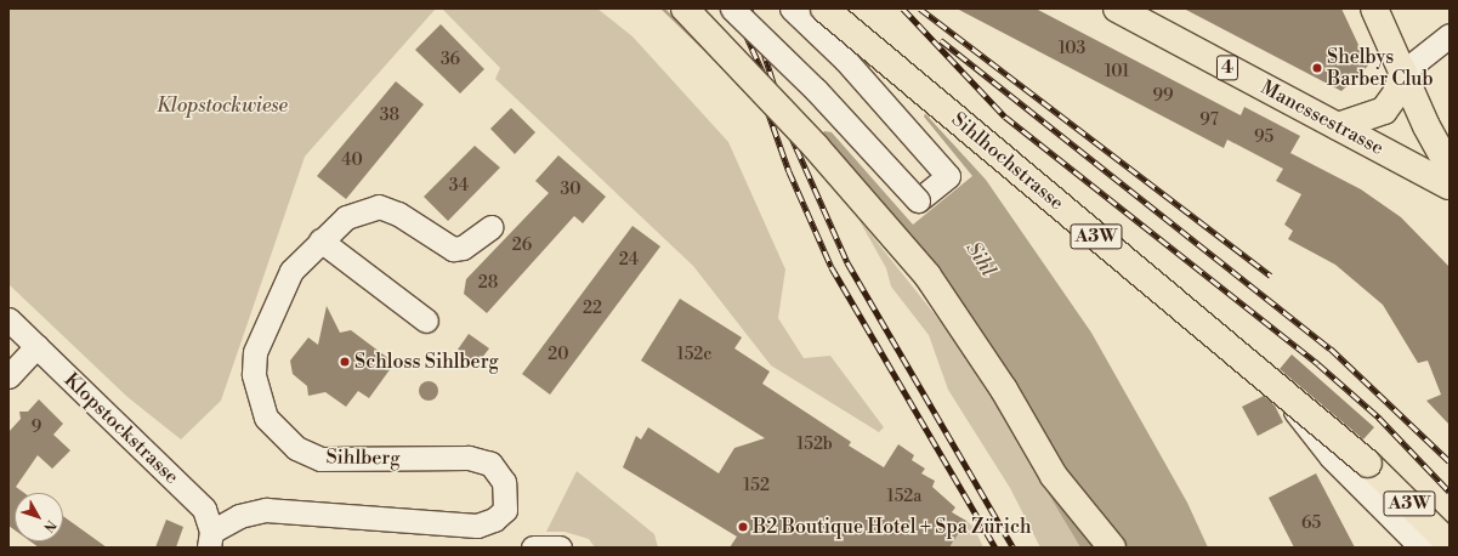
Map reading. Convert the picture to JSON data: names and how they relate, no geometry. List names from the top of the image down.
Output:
{
  "streets": {
    "main road": [
      "4",
      "Manessestrasse",
      "Sihlhochstrasse",
      "A3W"
    ],
    "street": ["Klopstockstrasse", "Sihlberg"]
  },
  "crossings": [
    ["Klopstockstrasse", "Sihlberg"]
  ],
  "water": ["Sihl"],
  "parks": ["Klopstockwiese"],
  "places": ["Shelbys Barber Club", "Schloss Sihlberg", "B2 Boutique Hotel + Spa Zürich"],
  "house_numbers": [
    "103",
    "36",
    "101",
    "99",
    "38",
    "97",
    "95",
    "40",
    "34",
    "30",
    "26",
    "24",
    "28",
    "22",
    "20",
    "152c",
    "9",
    "152b",
    "152",
    "152a",
    "65"
  ],
  "north": "bottom right"
}
